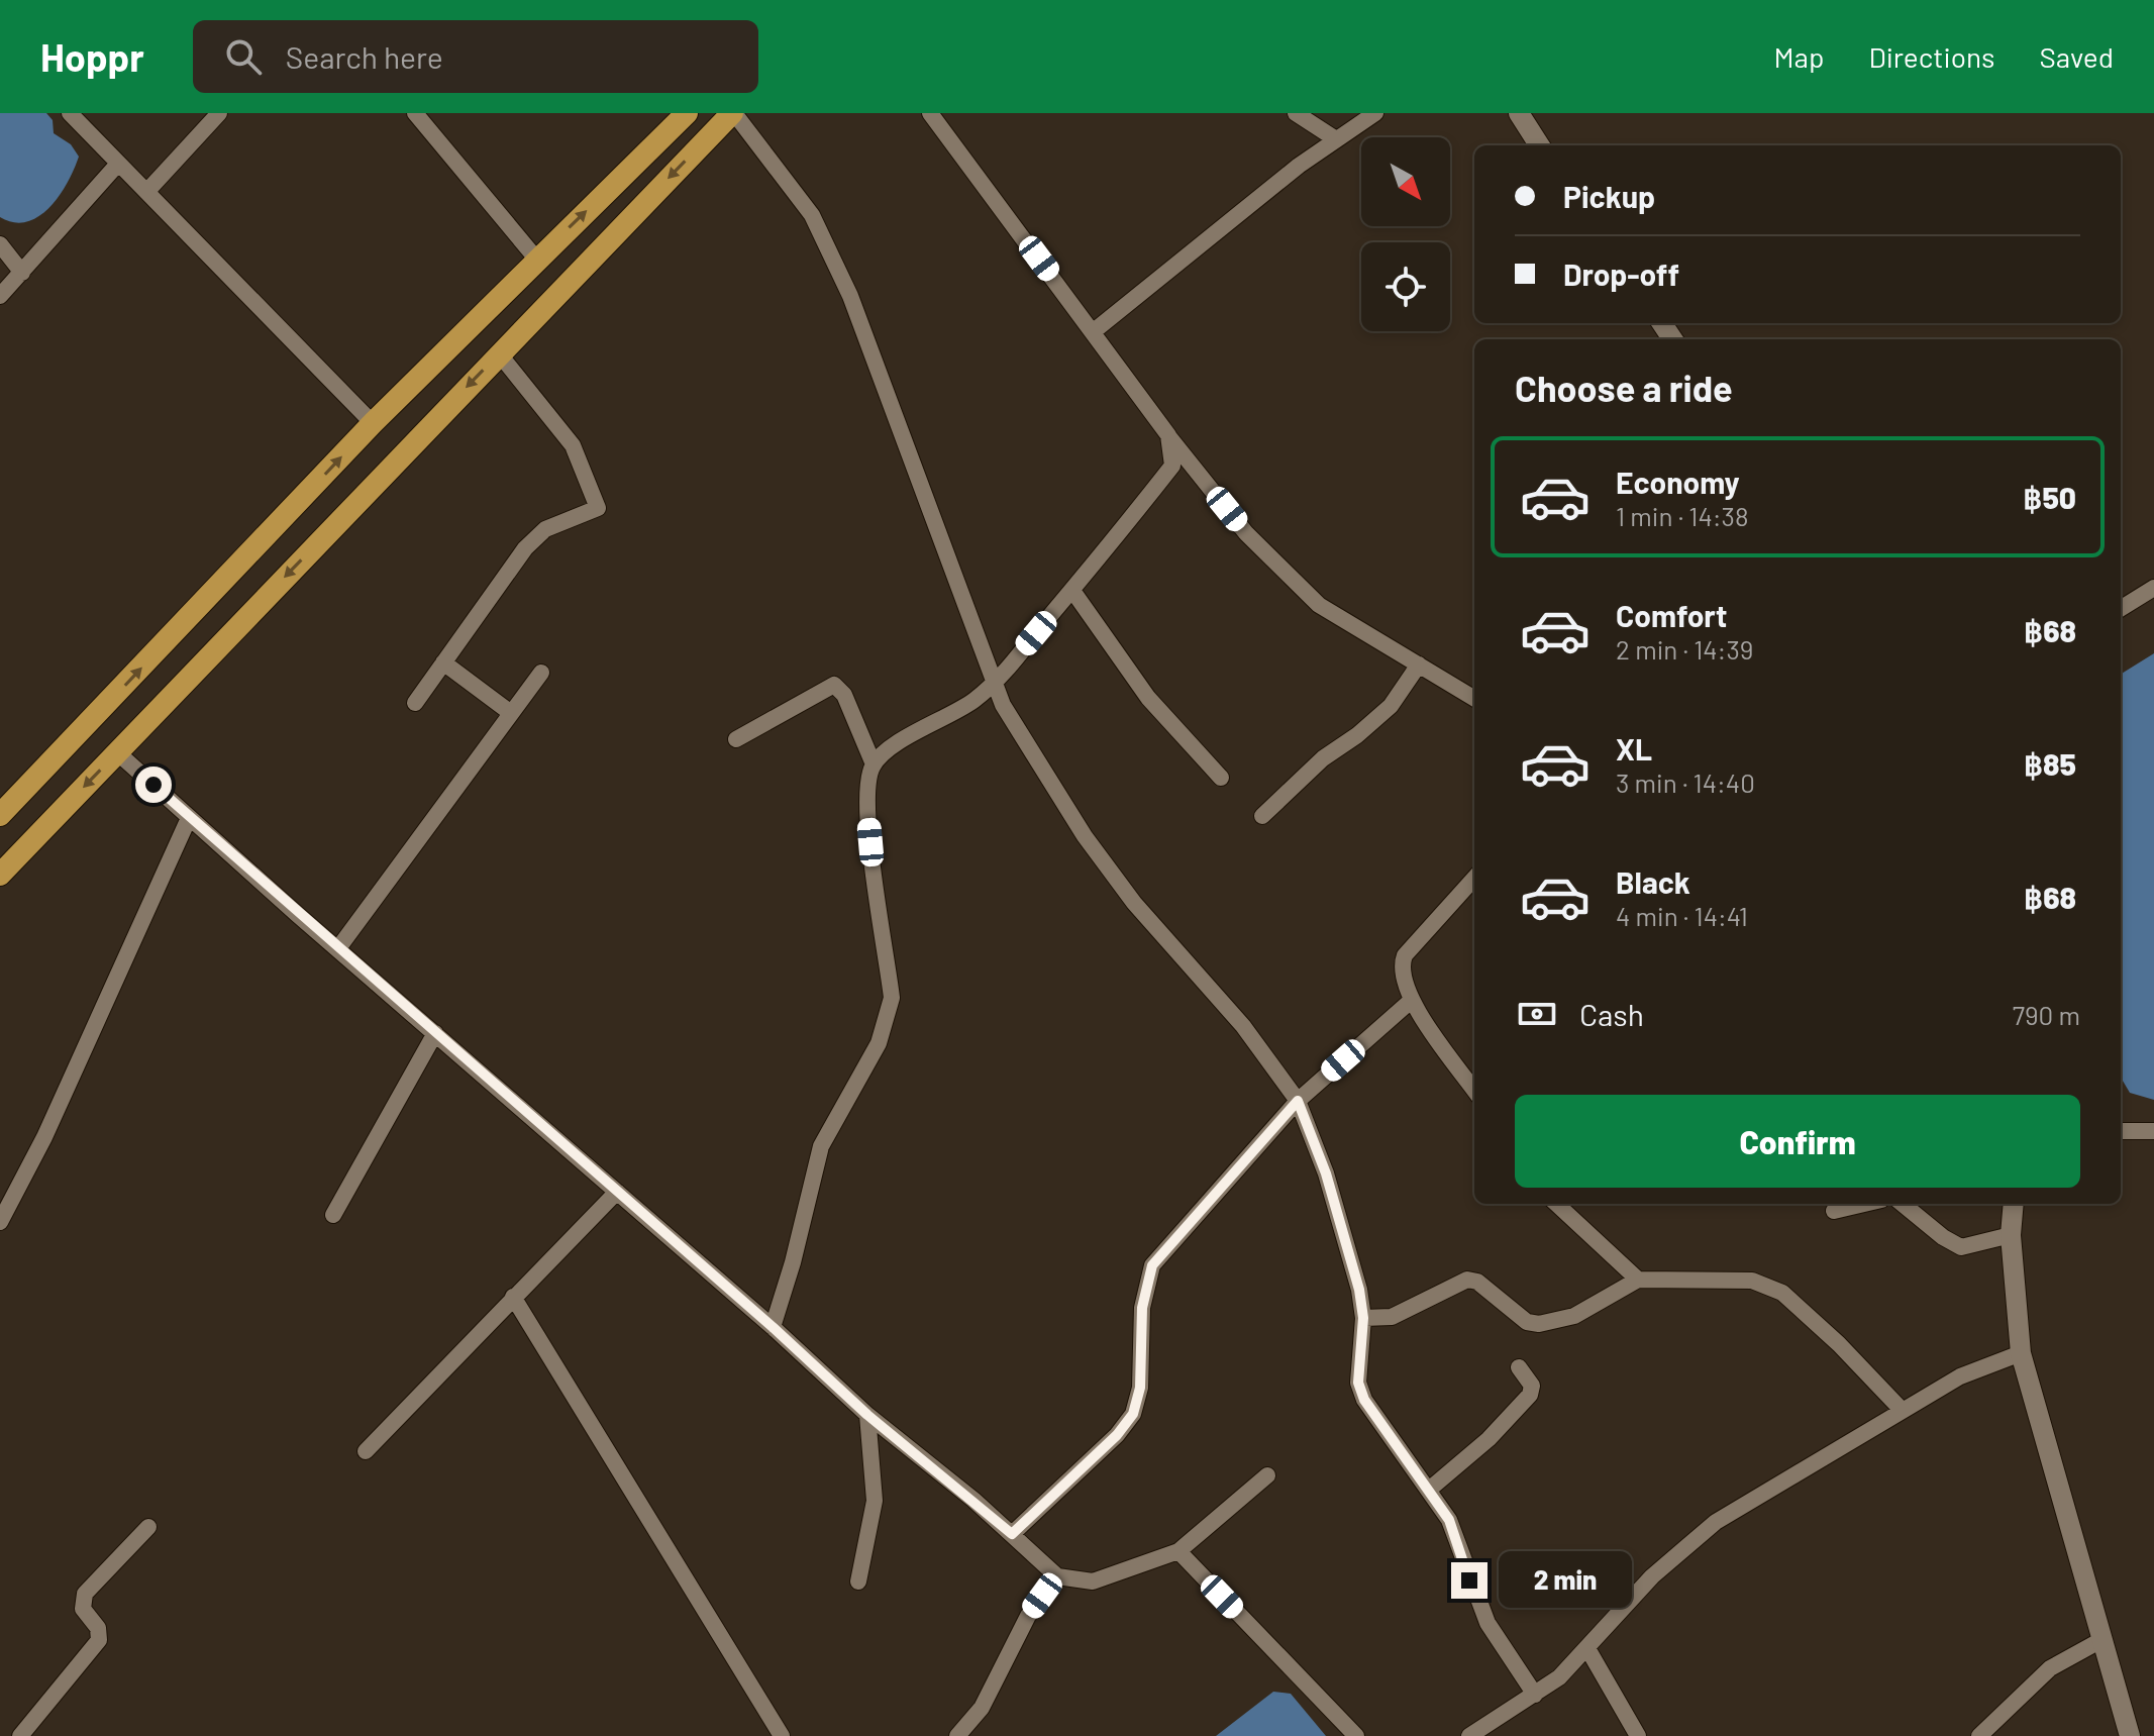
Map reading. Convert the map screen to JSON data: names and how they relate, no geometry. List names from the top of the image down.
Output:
{
  "north": "bottom right",
  "page": {
    "header": "Hoppr",
    "search": "Search here",
    "nav": ["Map", "Directions", "Saved"],
    "banner": ["Pickup", "Drop-off"],
    "heading": "Choose a ride",
    "list": [
      {
        "name": "Economy",
        "note": "1 min · 14:38",
        "value": "฿50"
      },
      {
        "name": "Comfort",
        "note": "2 min · 14:39",
        "value": "฿68"
      },
      {
        "name": "XL",
        "note": "3 min · 14:40",
        "value": "฿85"
      },
      {
        "name": "Black",
        "note": "4 min · 14:41",
        "value": "฿68"
      }
    ],
    "pay": ["Cash", "790 m"],
    "buttons": "Confirm",
    "bubble": "2 min"
  }
}
